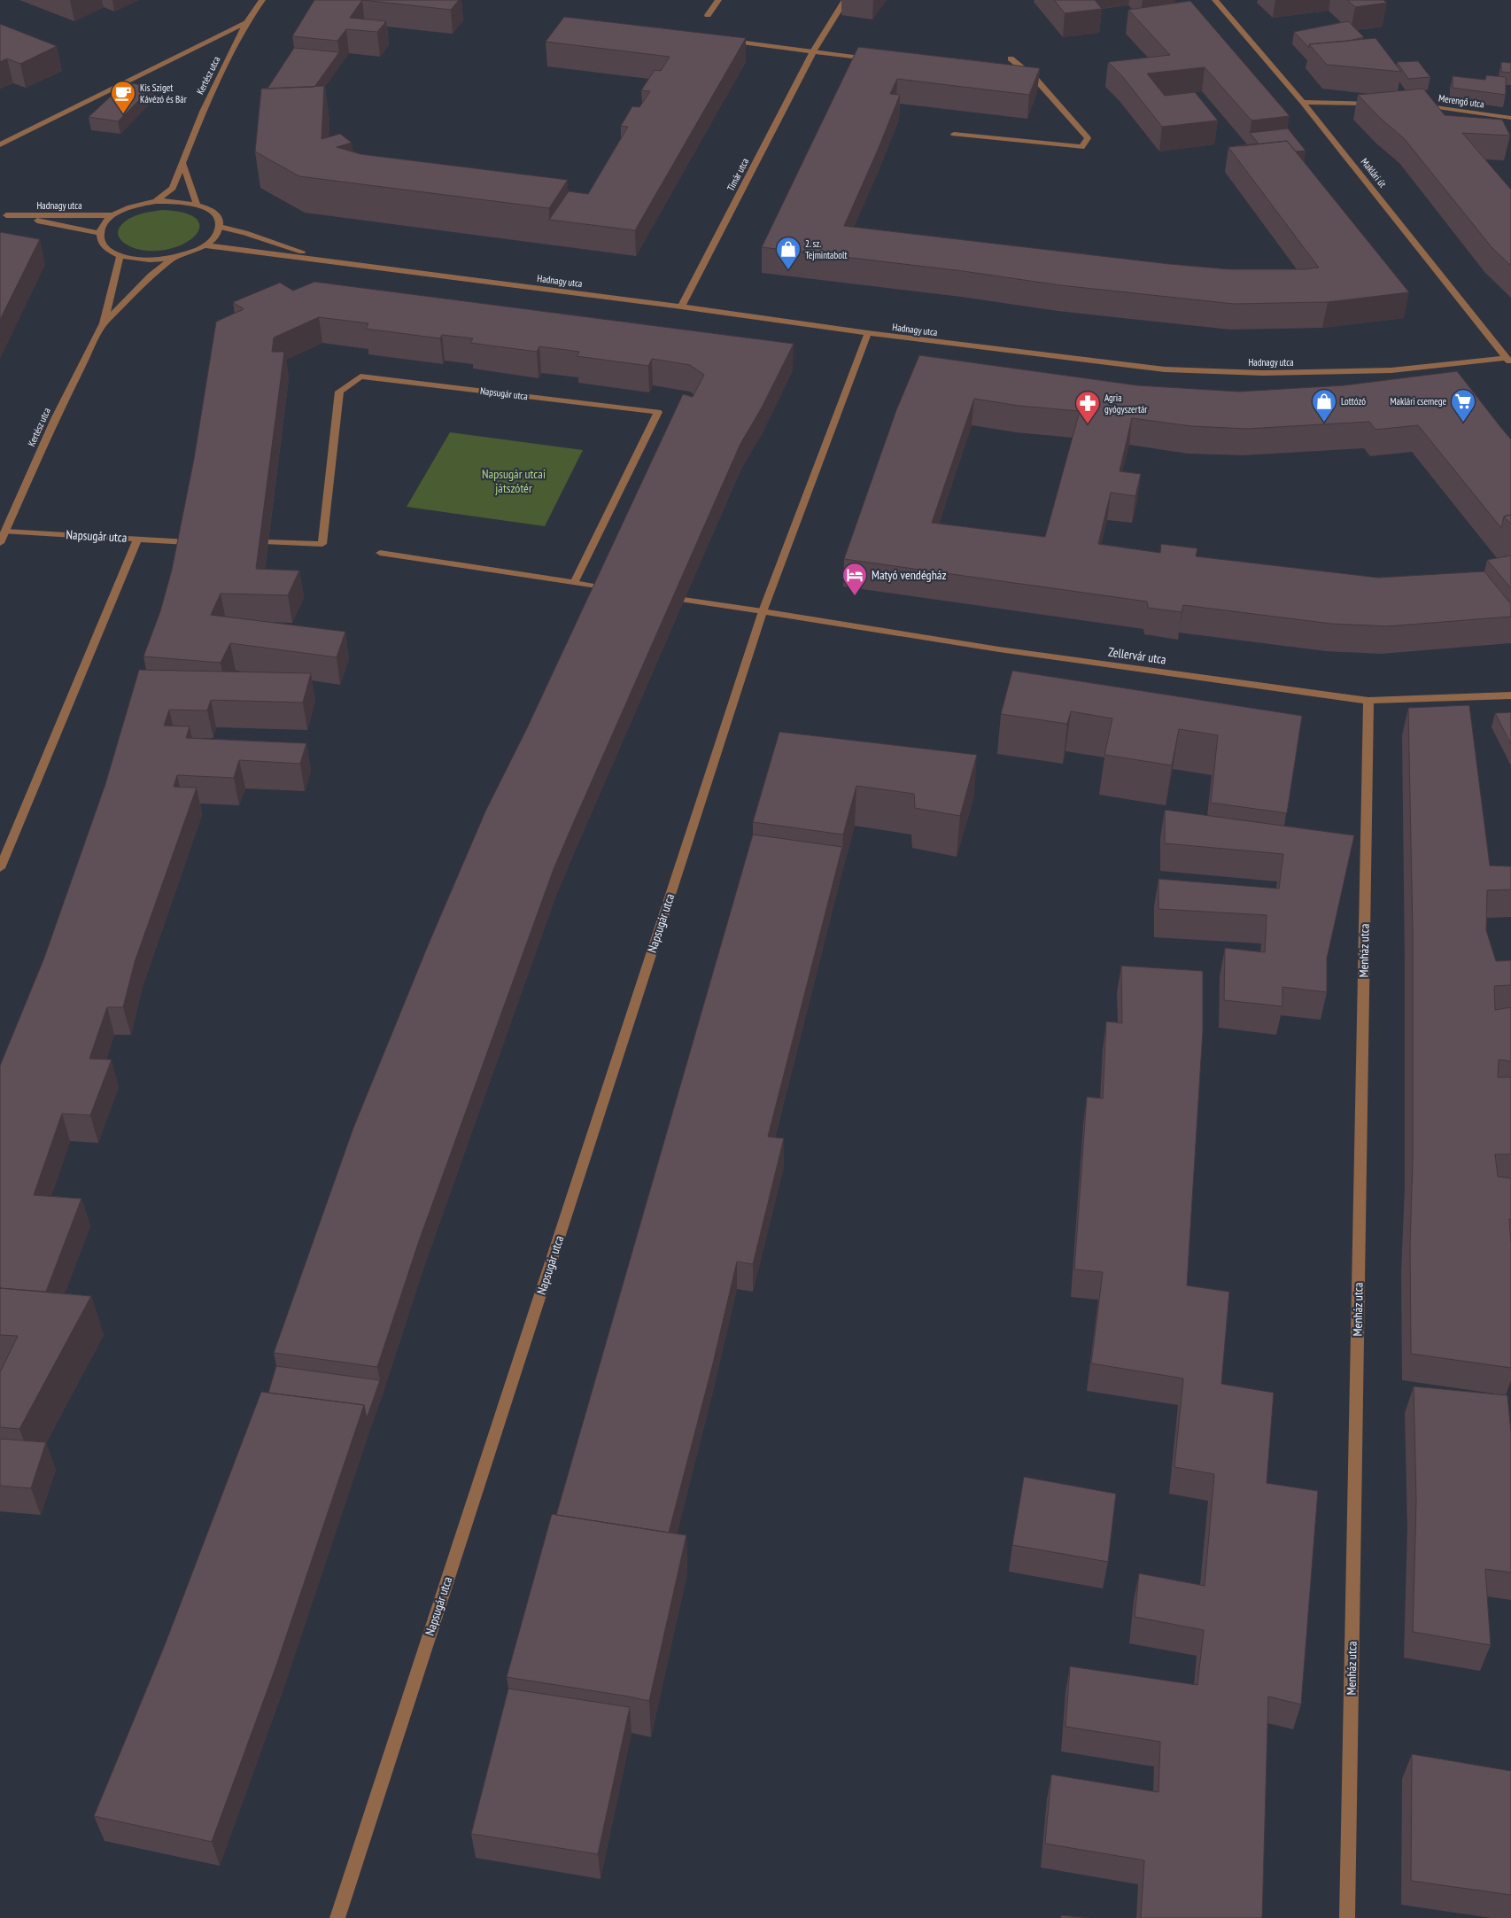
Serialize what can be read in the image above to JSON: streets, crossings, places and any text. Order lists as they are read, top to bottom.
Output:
{
  "streets": {
    "street": [
      "Kertész utca",
      "Merengő utca",
      "Maklári út",
      "Tímár utca",
      "Hadnagy utca",
      "Napsugár utca",
      "Zellervár utca",
      "Menház utca"
    ]
  },
  "crossings": [
    ["Kertész utca", "Napsugár utca"],
    ["Maklári út", "Hadnagy utca"],
    ["Tímár utca", "Hadnagy utca"],
    ["Hadnagy utca", "Napsugár utca"],
    ["Napsugár utca", "Zellervár utca"],
    ["Zellervár utca", "Menház utca"]
  ],
  "parks": ["Napsugár utcai játszótér"],
  "places": {
    "cafe": ["Kis Sziget Kávézó és Bár"],
    "shop": ["2. sz. Tejmintabolt", "Lottózó"],
    "supermarket": ["Maklári csemege"],
    "pharmacy": ["Agria gyógyszertár"],
    "hotel": ["Matyó vendégház"]
  }
}
